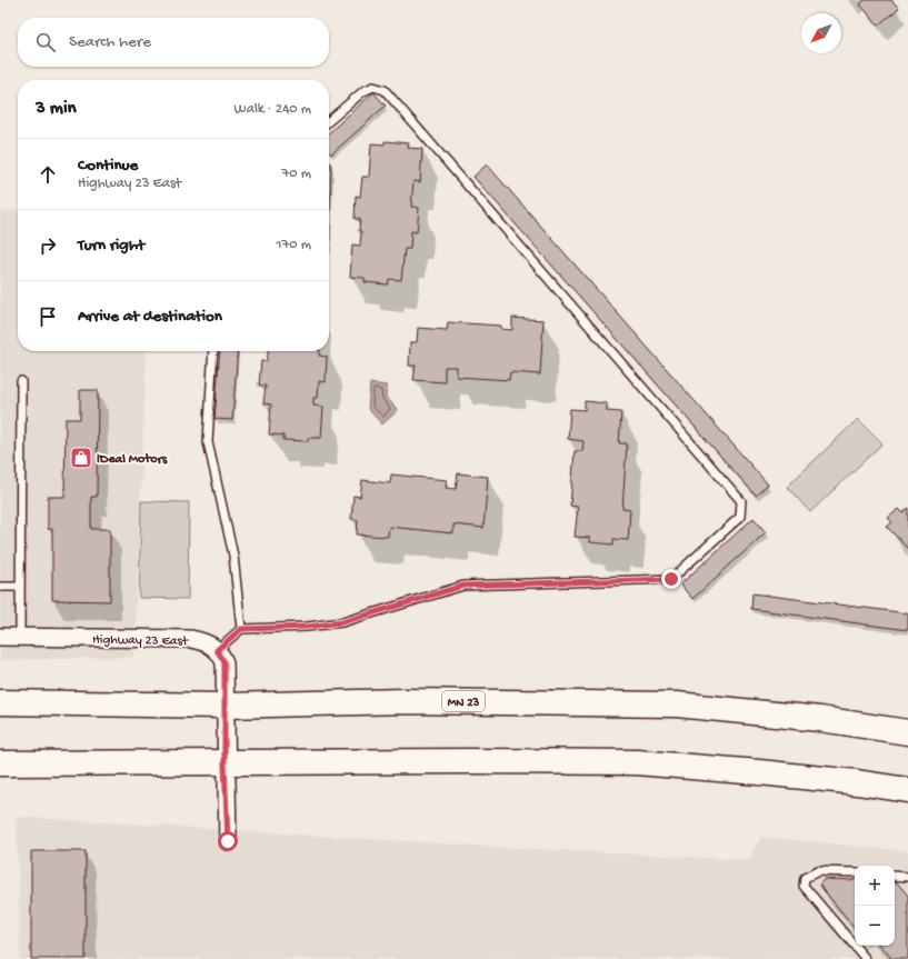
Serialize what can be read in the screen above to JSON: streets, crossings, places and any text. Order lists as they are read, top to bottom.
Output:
{
  "streets": {
    "highway": ["MN 23"],
    "street": ["Highway 23 East"]
  },
  "places": {
    "shop": ["iDeal Motors"]
  },
  "north": "bottom left",
  "page": {
    "search": "Search here",
    "heading": ["3 min", "Walk · 240 m"],
    "list": [
      ["Continue", "Highway 23 East", "70 m"],
      ["Turn right", "170 m"],
      "Arrive at destination"
    ],
    "map_buttons": ["+", "−"]
  }
}
